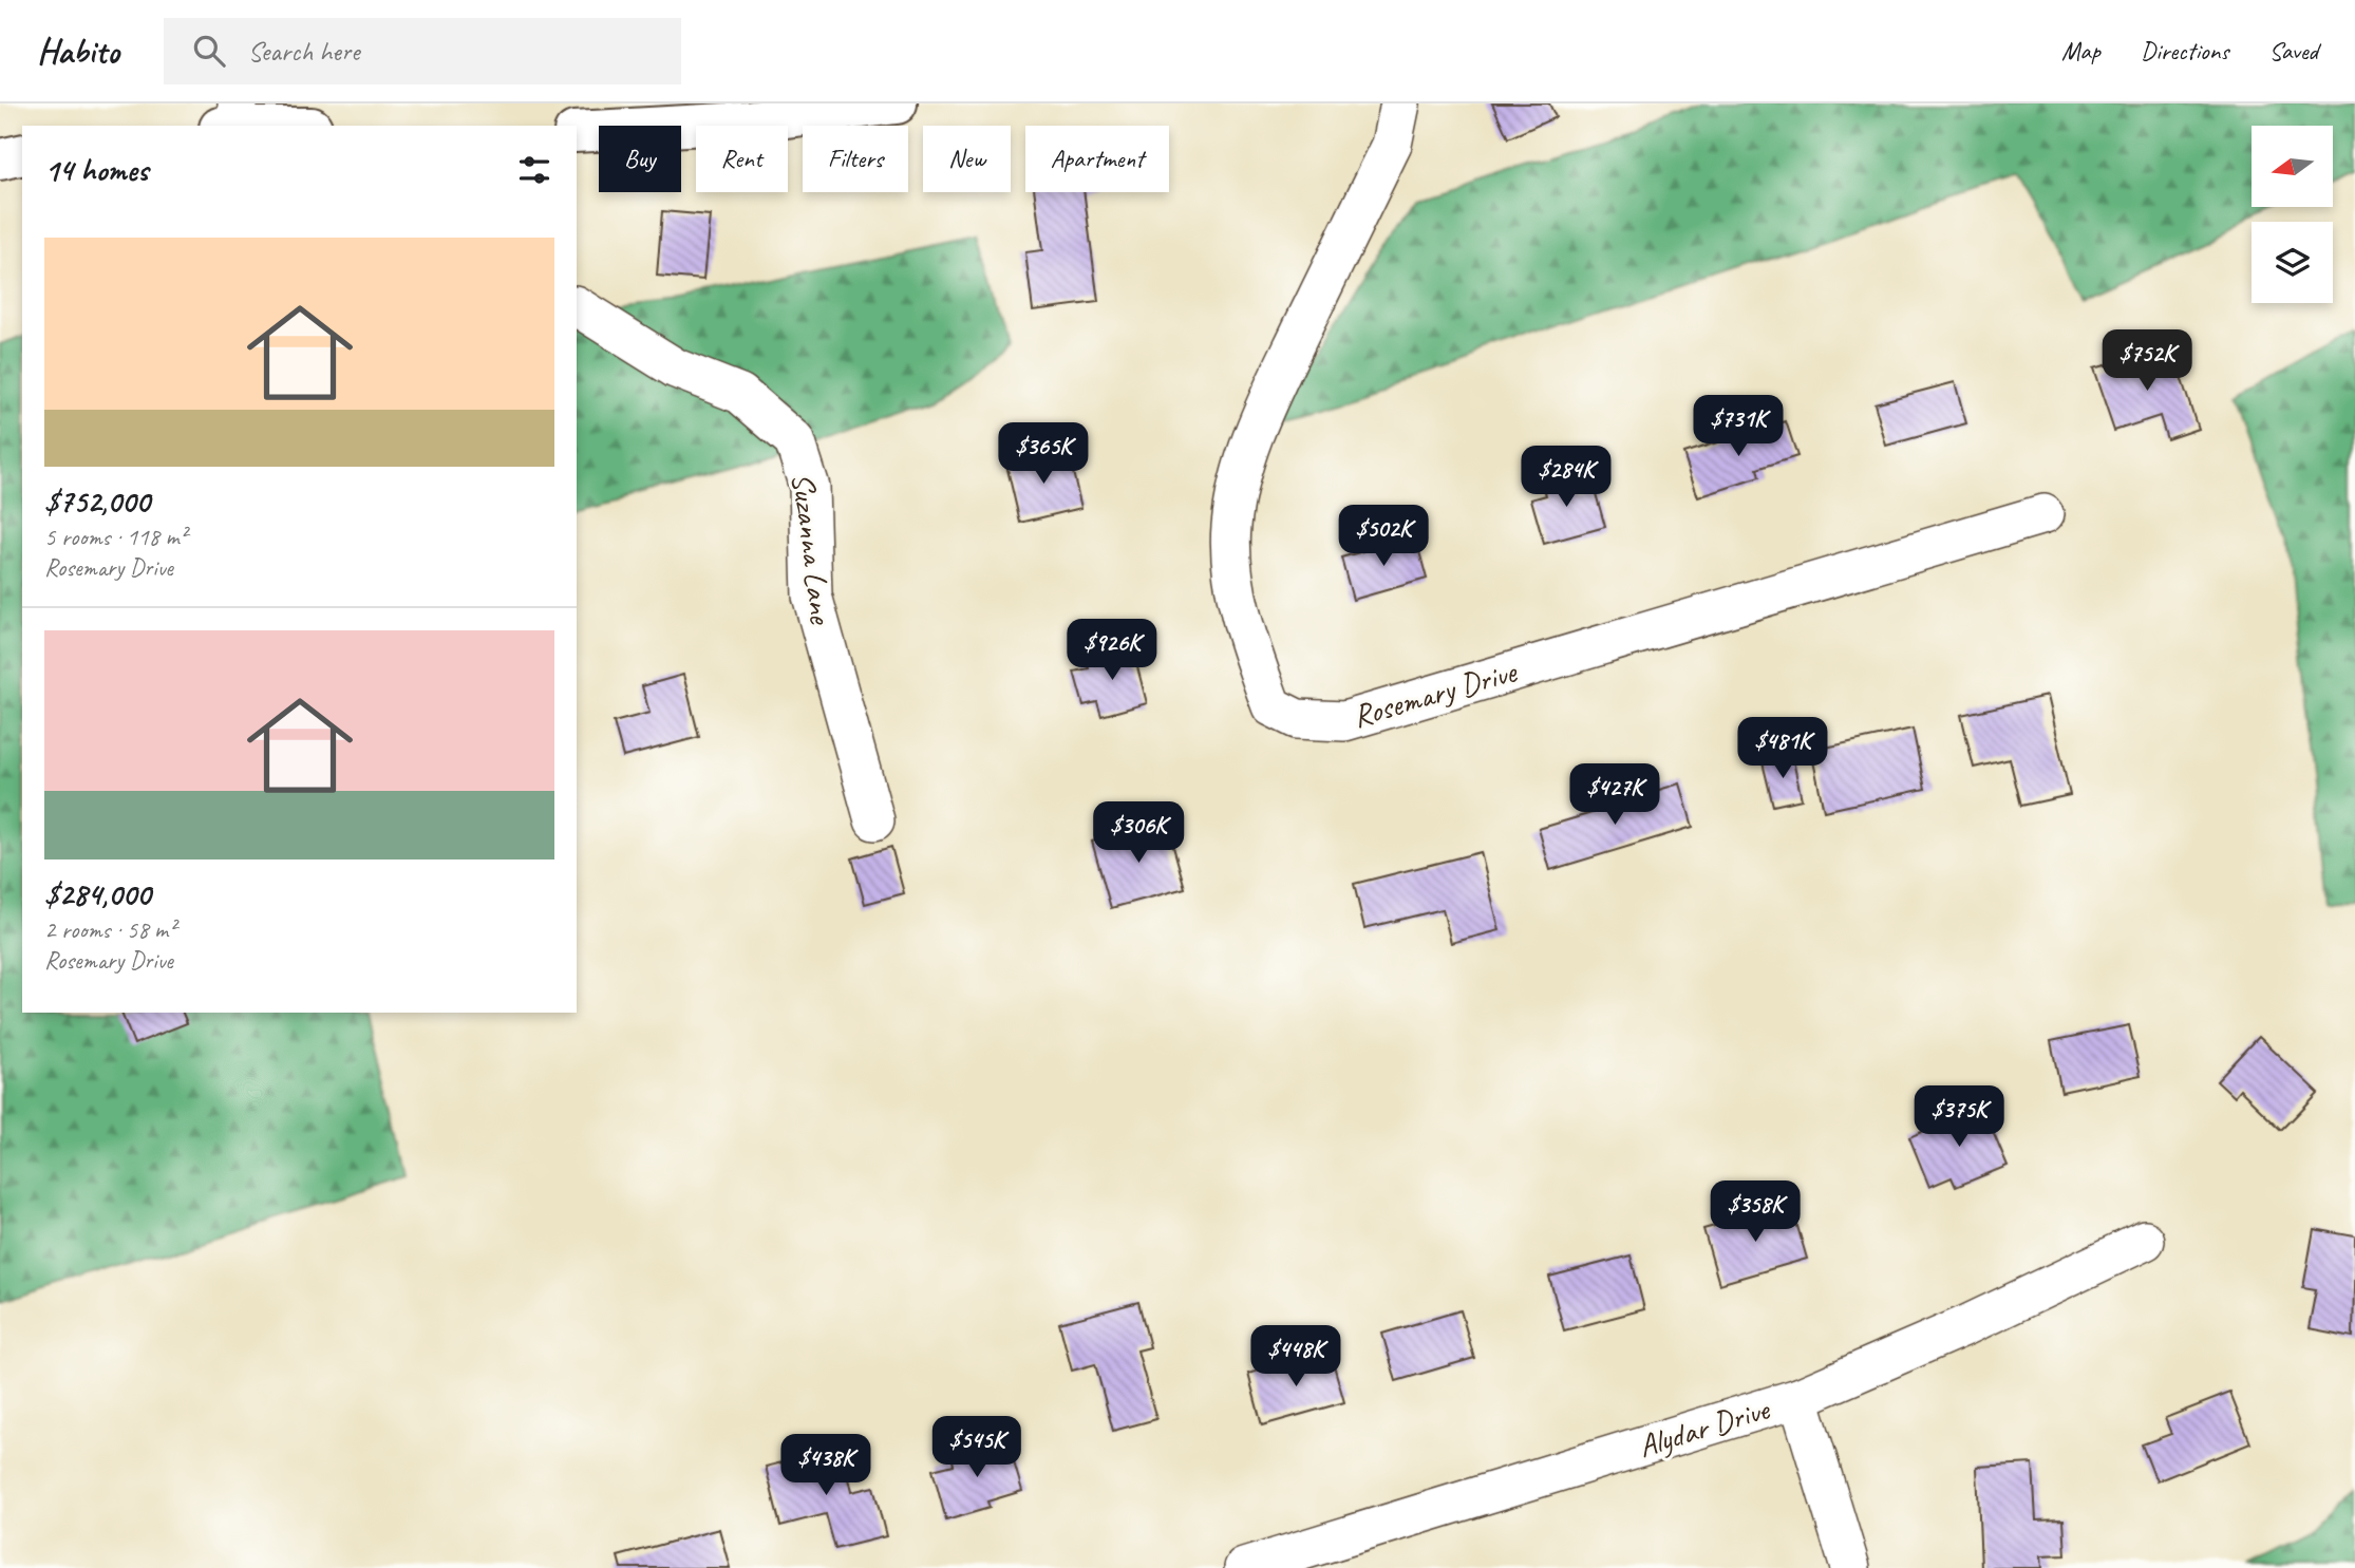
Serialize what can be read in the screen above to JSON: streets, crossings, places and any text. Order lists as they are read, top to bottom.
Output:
{
  "streets": {
    "street": ["Suzanna Lane", "Rosemary Drive", "Alydar Drive"]
  },
  "north": "left",
  "page": {
    "header": "Habito",
    "search": "Search here",
    "nav": ["Map", "Directions", "Saved"],
    "chip": [
      "Buy",
      "Rent",
      "Filters",
      "New",
      "Apartment"
    ],
    "heading": "14 homes",
    "list": [
      {
        "name": "$752,000",
        "note": "5 rooms · 118 m² · Rosemary Drive"
      },
      {
        "name": "$284,000",
        "note": "2 rooms · 58 m² · Rosemary Drive"
      }
    ],
    "price": [
      "$752K",
      "$731K",
      "$365K",
      "$284K",
      "$502K",
      "$926K",
      "$481K",
      "$427K",
      "$306K",
      "$375K",
      "$358K",
      "$448K",
      "$545K",
      "$438K"
    ]
  }
}
